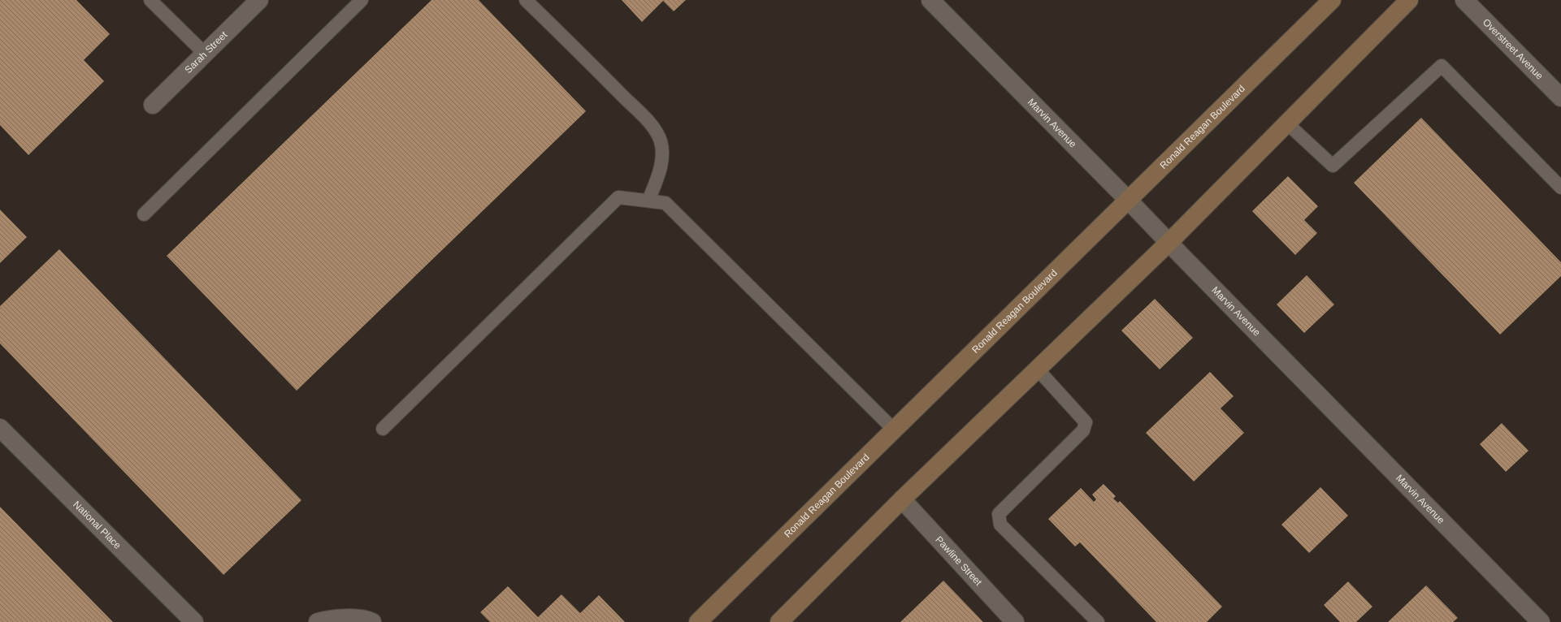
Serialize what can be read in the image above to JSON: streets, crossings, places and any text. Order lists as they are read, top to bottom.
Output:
{
  "streets": {
    "main road": ["Ronald Reagan Boulevard"],
    "street": [
      "Overstreet Avenue",
      "Sarah Street",
      "Marvin Avenue",
      "National Place",
      "Pawline Street"
    ]
  },
  "crossings": [
    ["Marvin Avenue", "Ronald Reagan Boulevard"]
  ]
}
